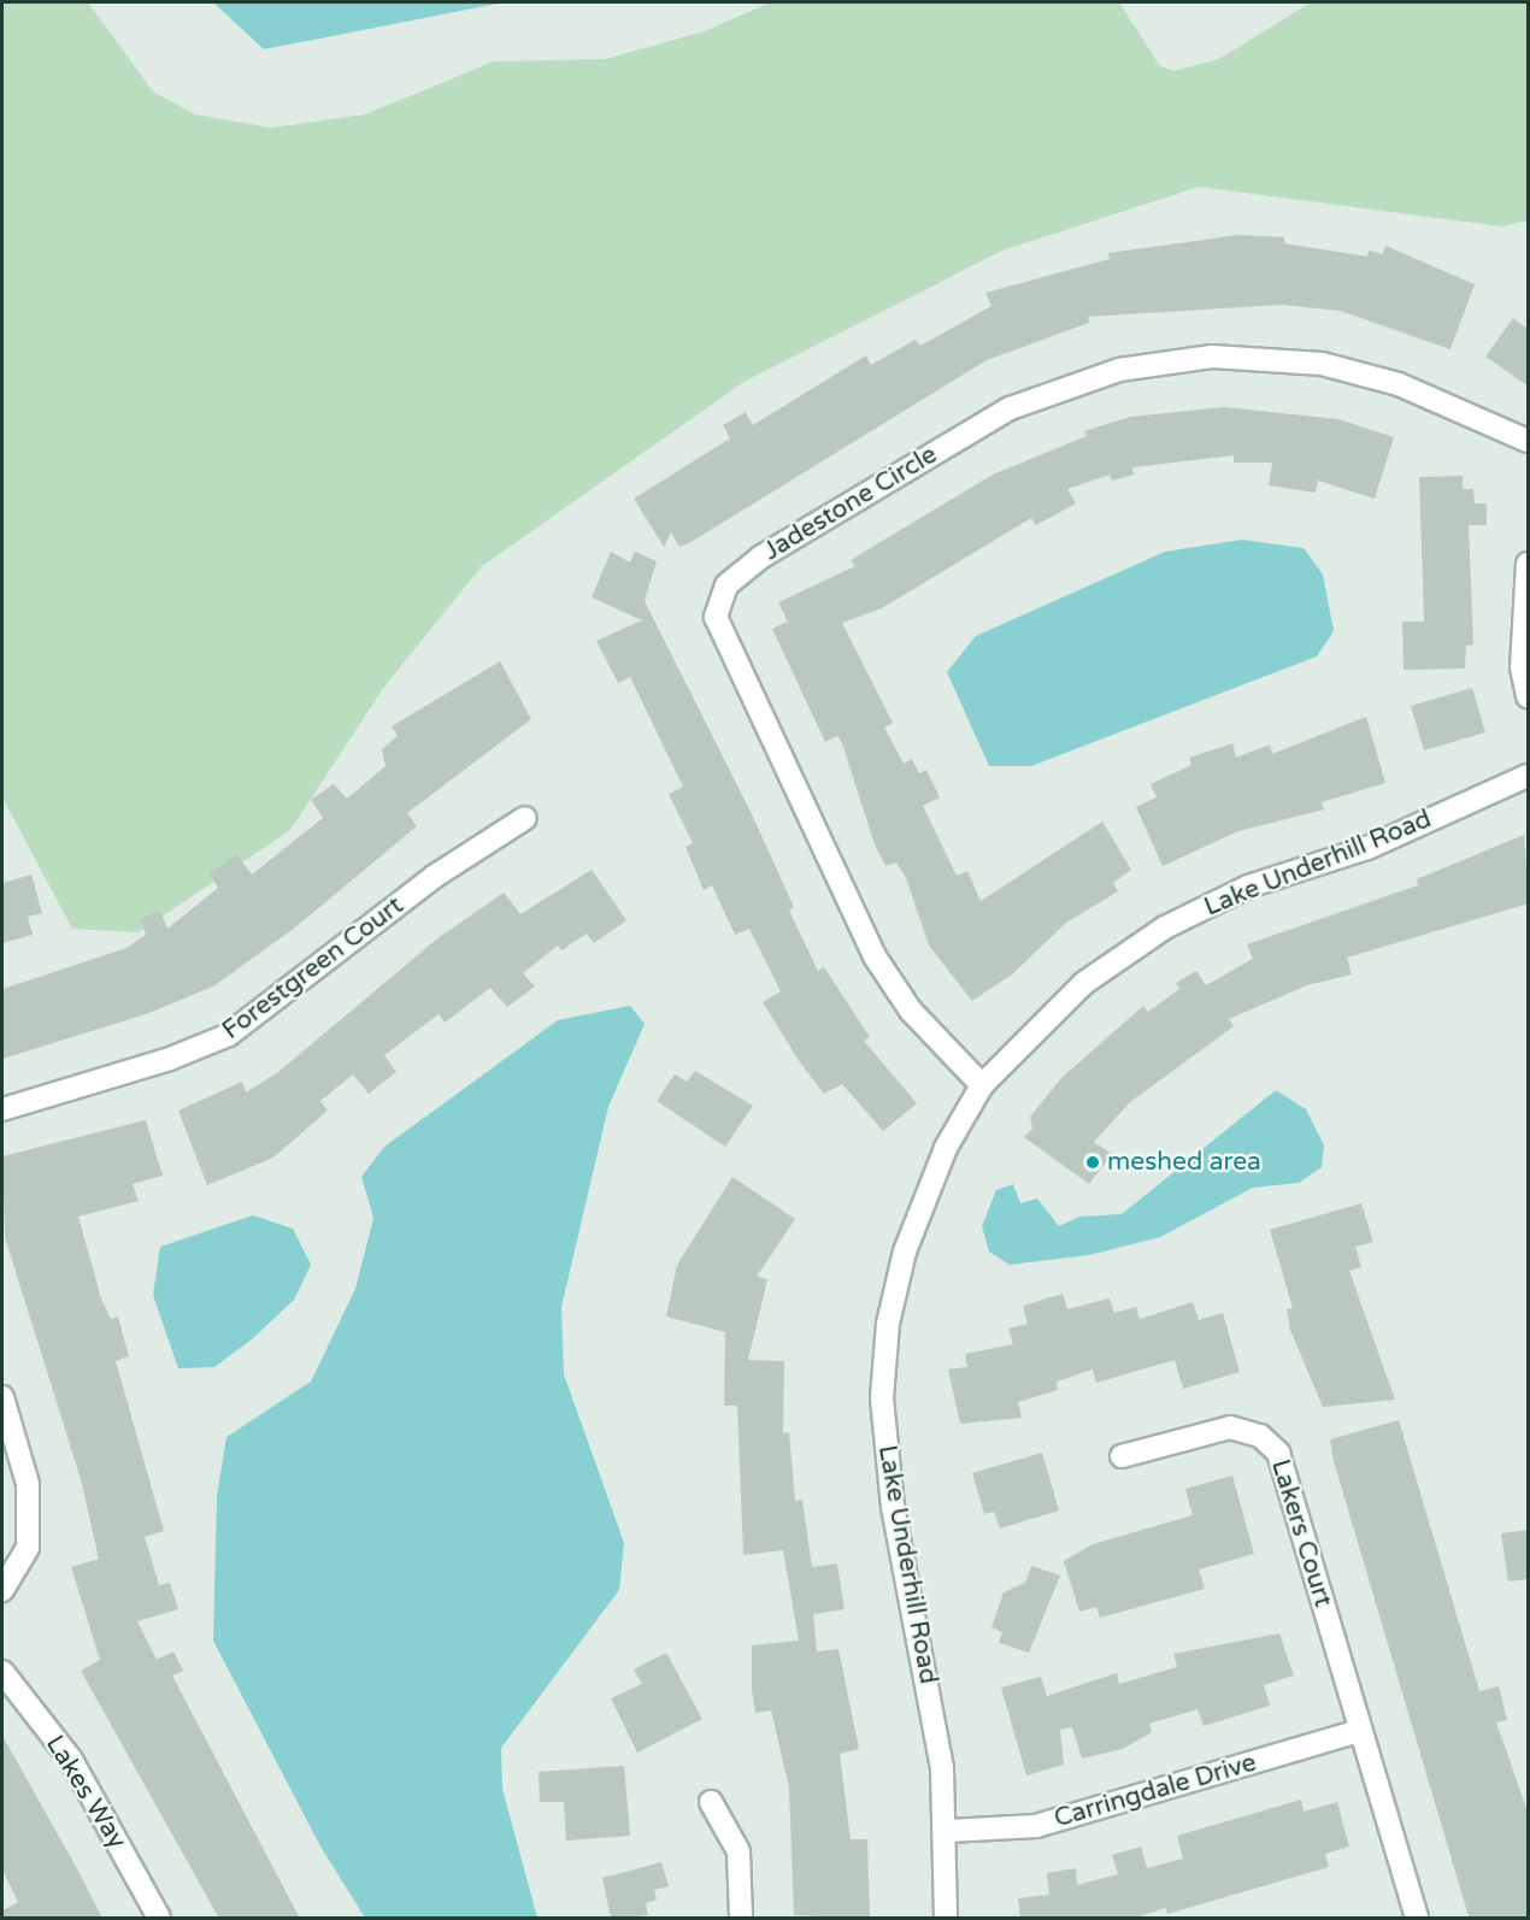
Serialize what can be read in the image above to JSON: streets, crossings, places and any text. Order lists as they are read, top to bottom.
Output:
{
  "streets": {
    "street": [
      "Jadestone Circle",
      "Lake Underhill Road",
      "Forestgreen Court",
      "Lakers Court",
      "Carringdale Drive",
      "Lakes Way"
    ]
  },
  "crossings": [
    ["Jadestone Circle", "Lake Underhill Road"],
    ["Lake Underhill Road", "Carringdale Drive"],
    ["Lakers Court", "Carringdale Drive"]
  ],
  "places": ["meshed area"]
}
